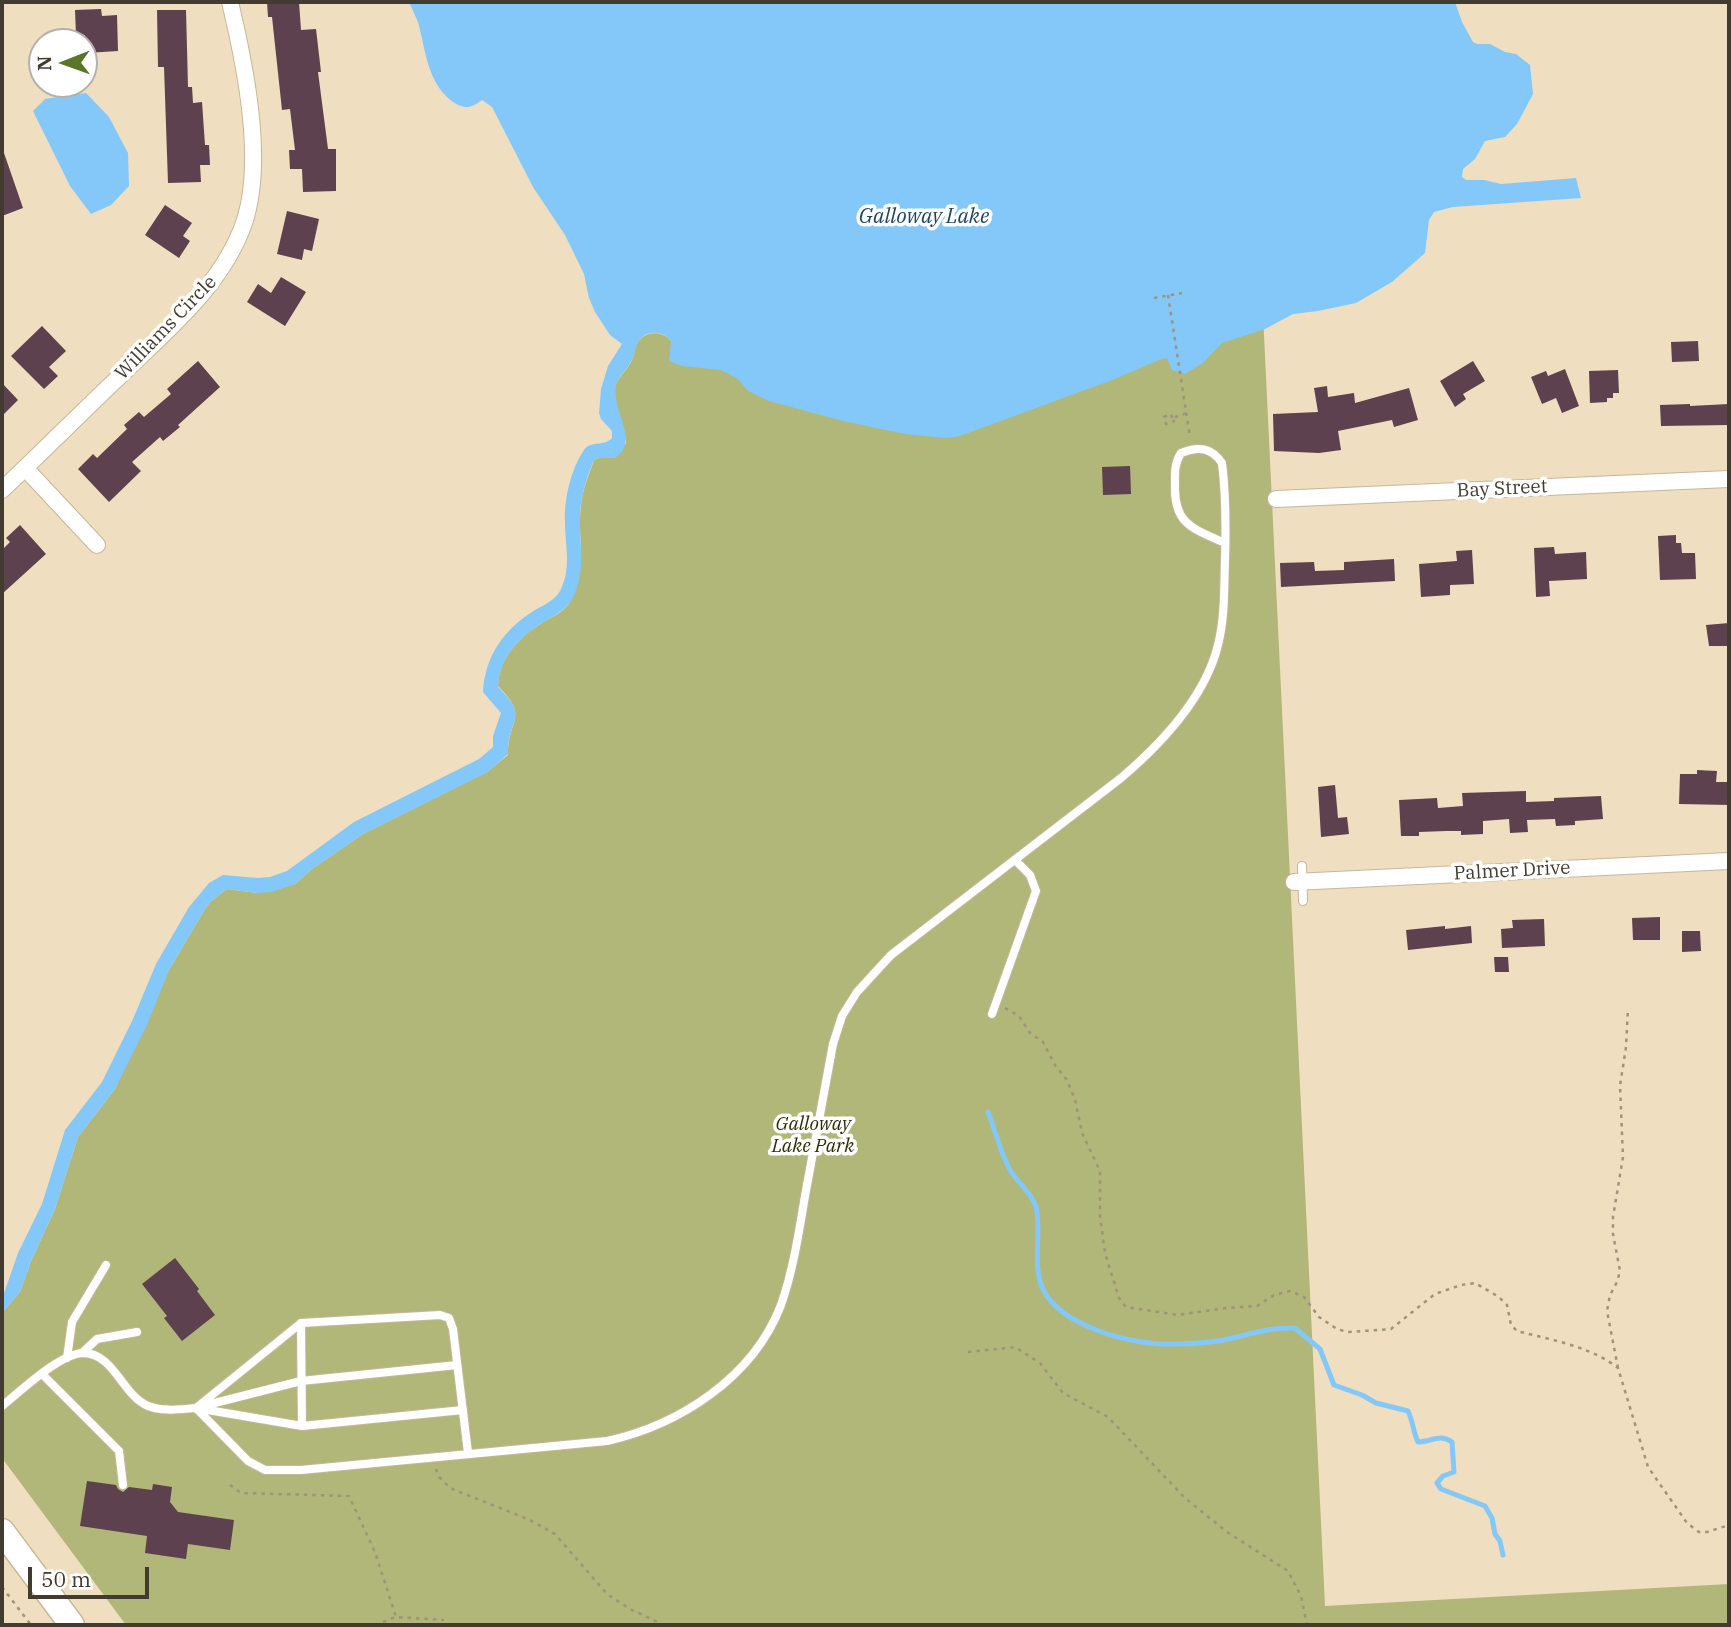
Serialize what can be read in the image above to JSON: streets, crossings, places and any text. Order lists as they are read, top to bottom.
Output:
{
  "streets": {
    "street": ["Williams Circle", "Bay Street", "Palmer Drive"]
  },
  "water": ["Galloway Lake"],
  "parks": ["Galloway Lake Park"],
  "scale_bar": "50 m",
  "north": "left"
}
